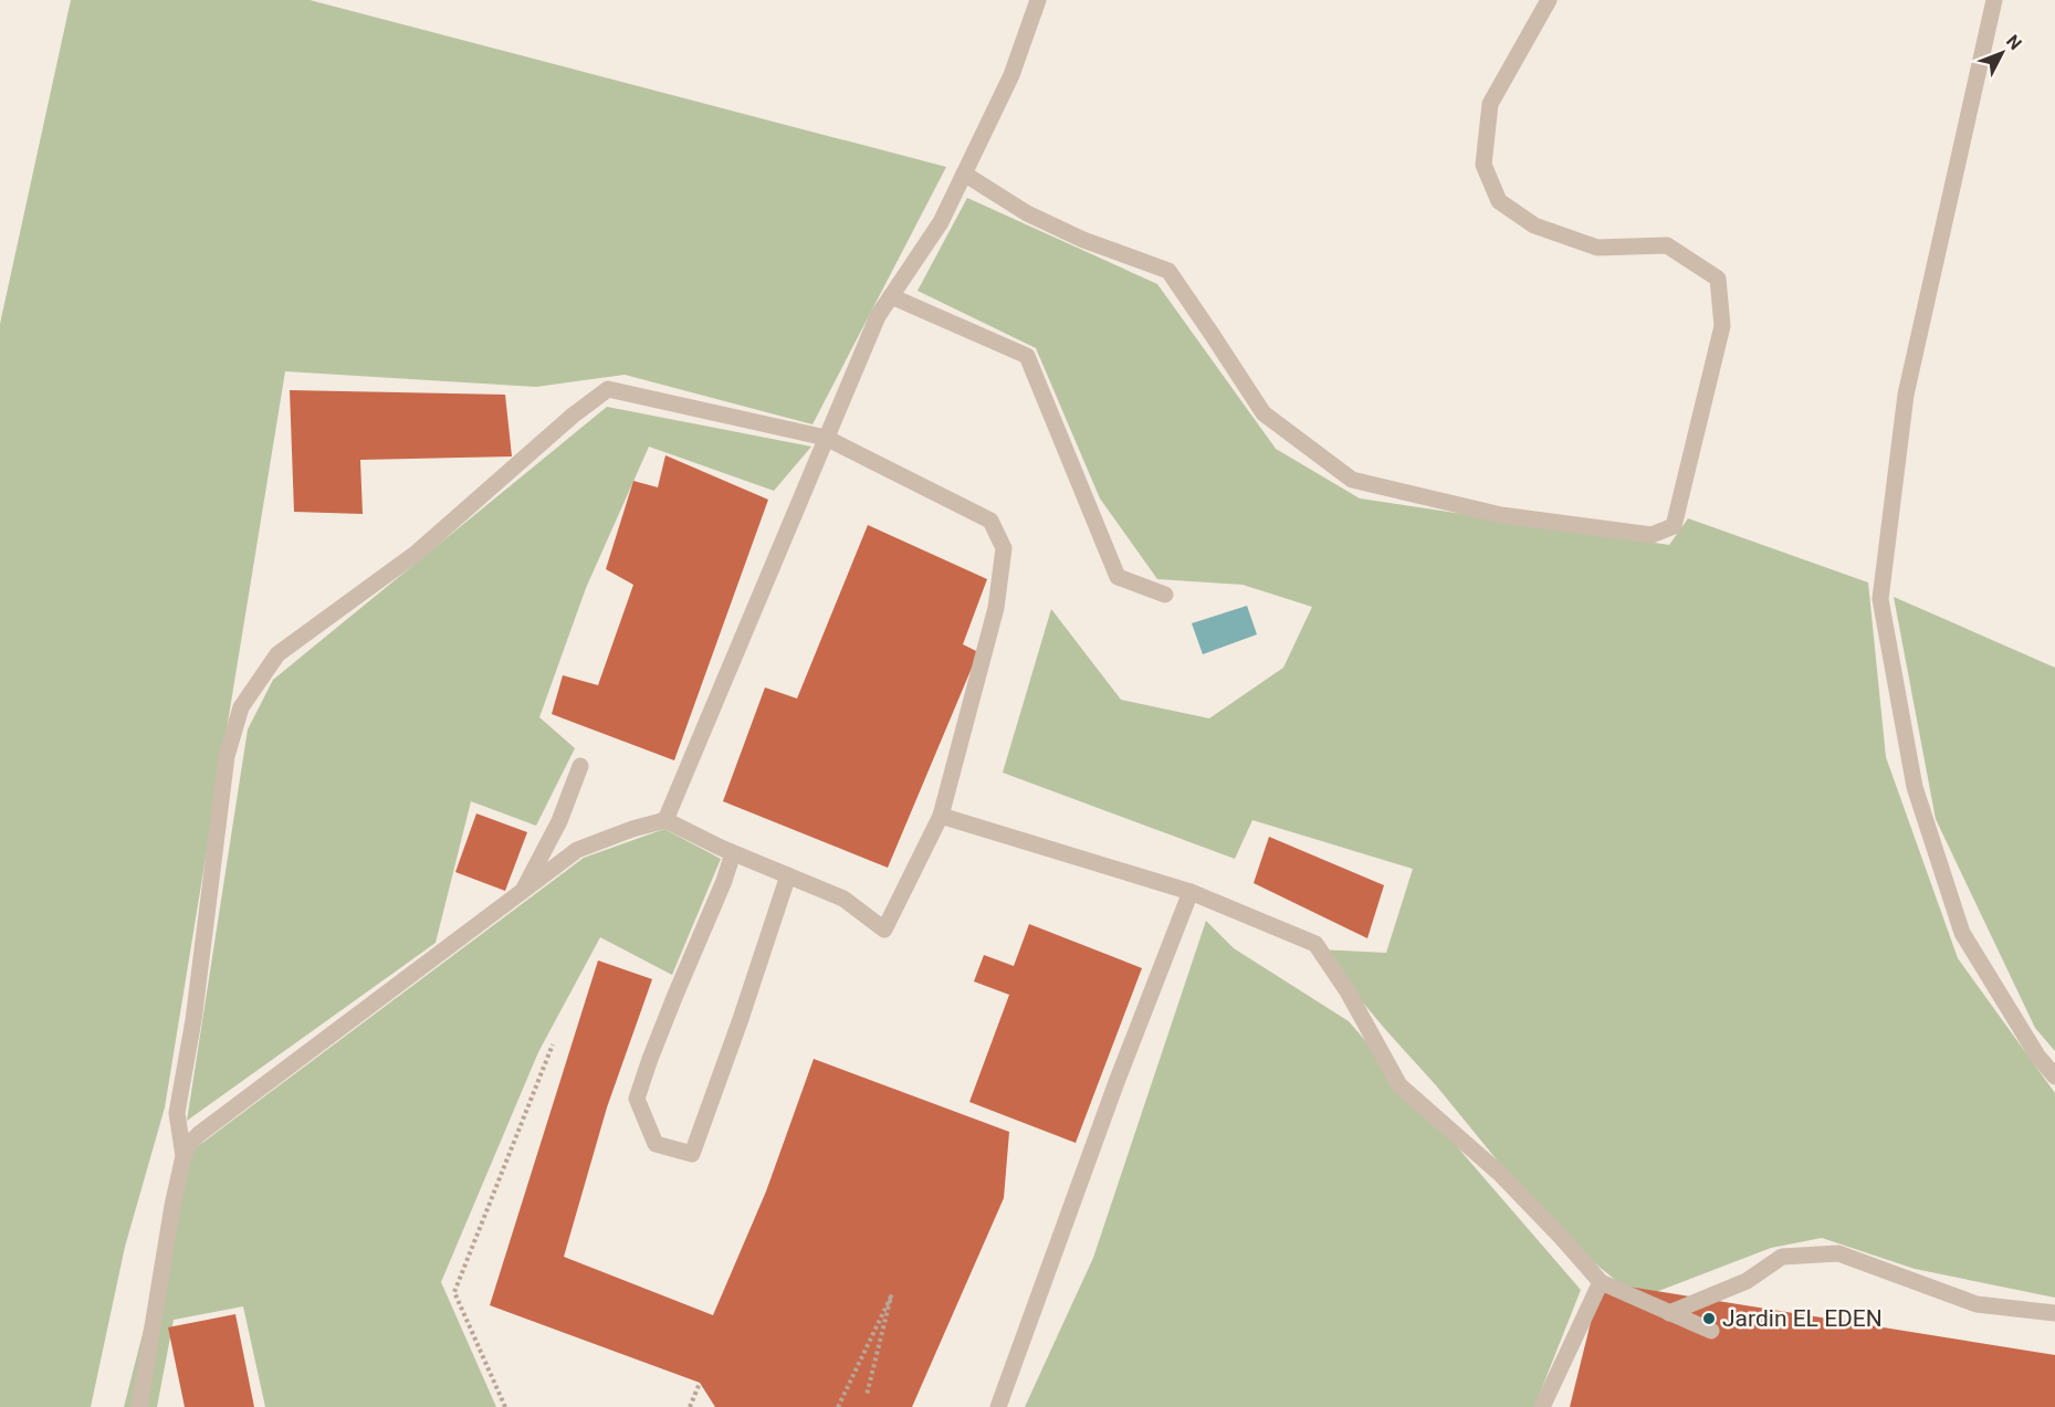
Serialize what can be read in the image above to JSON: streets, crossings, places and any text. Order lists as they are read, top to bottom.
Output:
{
  "places": ["Jardin EL EDEN"],
  "north": "top right"
}
